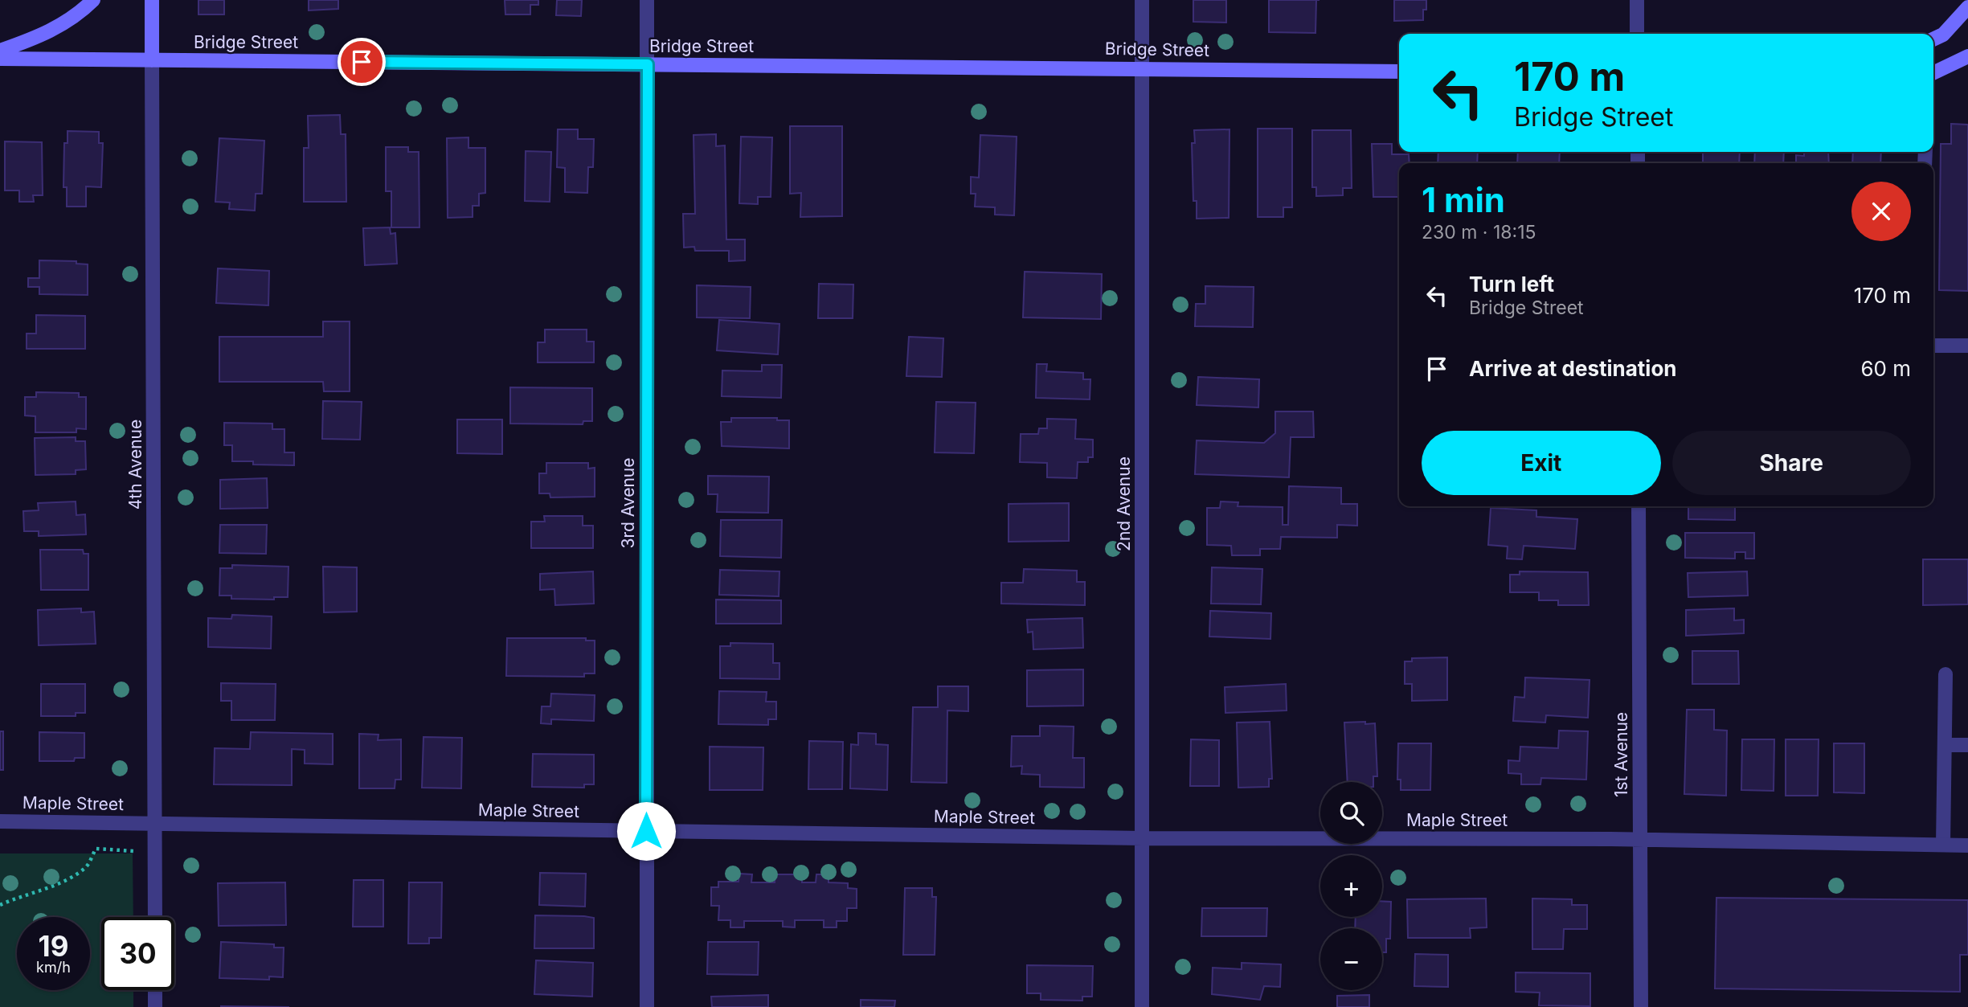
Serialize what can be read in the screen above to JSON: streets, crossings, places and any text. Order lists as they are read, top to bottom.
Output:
{
  "streets": {
    "main road": ["Bridge Street", "4th Avenue"],
    "street": [
      "3rd Avenue",
      "2nd Avenue",
      "1st Avenue",
      "Maple Street"
    ]
  },
  "crossings": [
    ["Bridge Street", "4th Avenue"],
    ["Bridge Street", "3rd Avenue"],
    ["Bridge Street", "2nd Avenue"],
    ["4th Avenue", "Maple Street"],
    ["3rd Avenue", "Maple Street"],
    ["2nd Avenue", "Maple Street"],
    ["1st Avenue", "Maple Street"]
  ],
  "page": {
    "turn": ["170 m", "Bridge Street"],
    "heading": ["1 min", "230 m · 18:15"],
    "list": [
      {
        "name": "Turn left",
        "note": "Bridge Street",
        "value": "170 m"
      },
      {
        "name": "Arrive at destination",
        "value": "60 m"
      }
    ],
    "buttons": ["Exit", "Share"],
    "map_buttons": ["+", "−"],
    "speed": "19 km/h",
    "limit": "30"
  }
}
